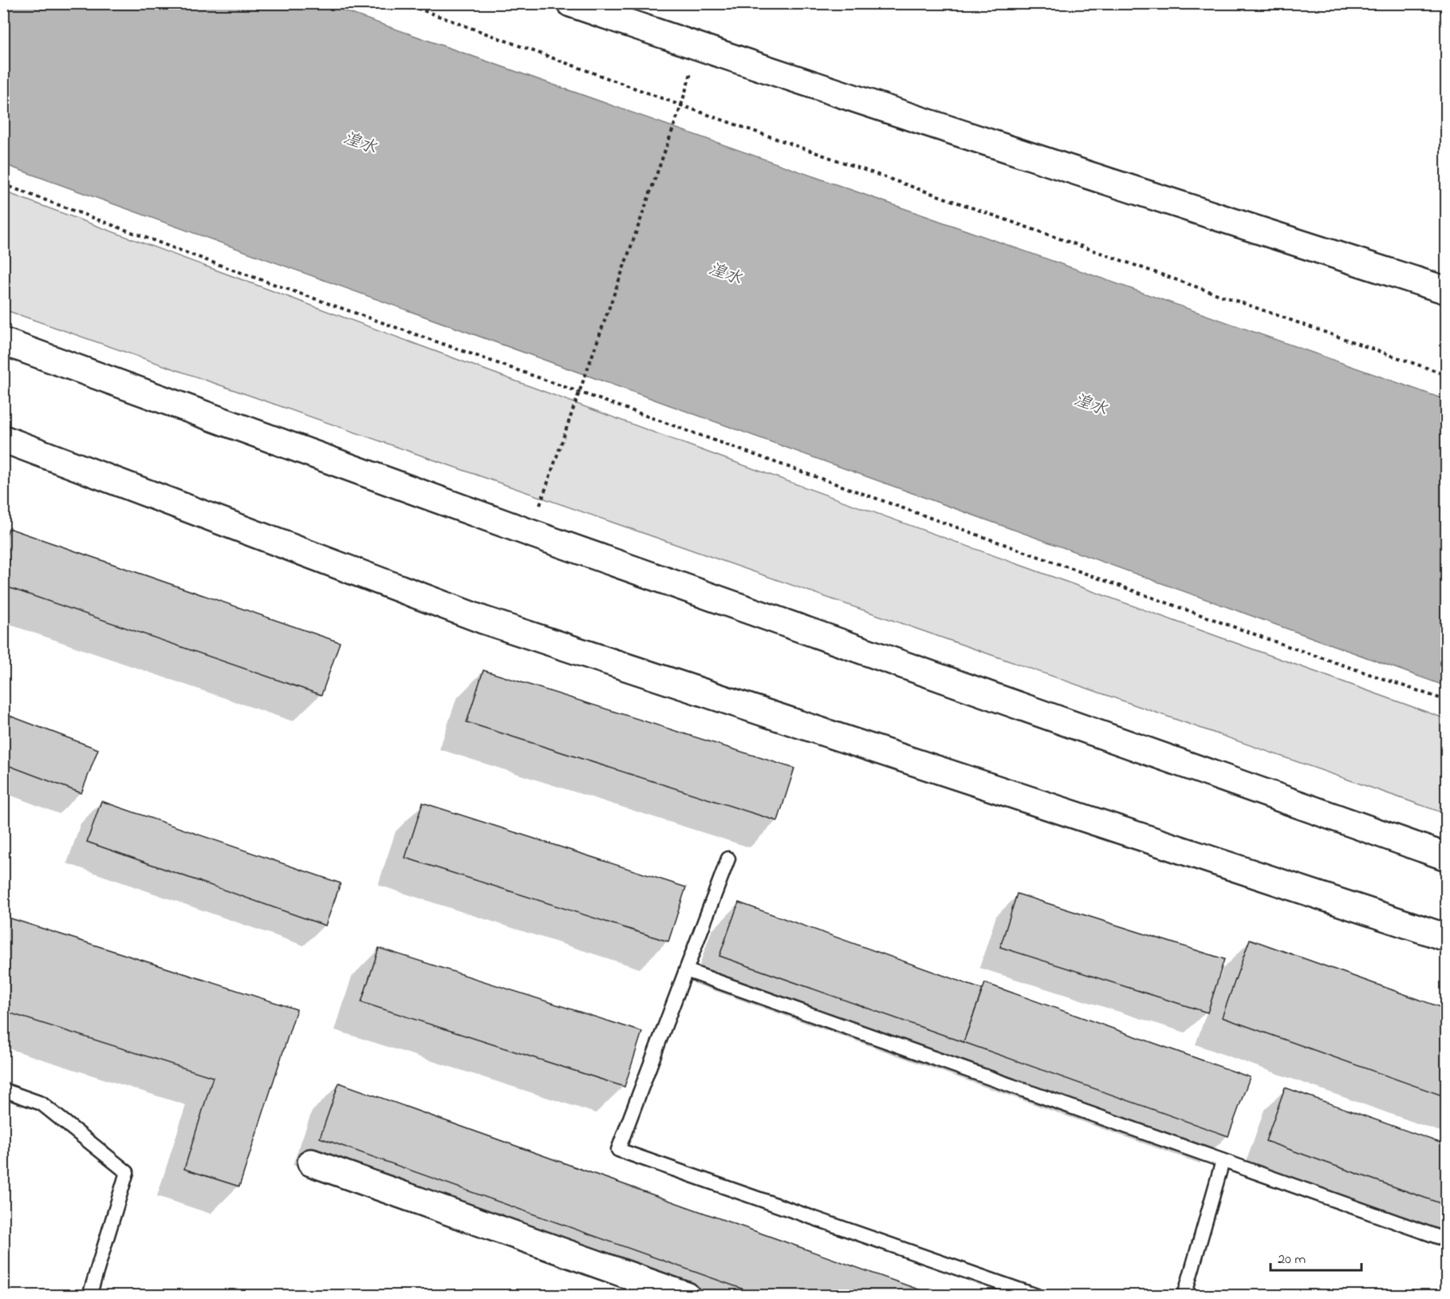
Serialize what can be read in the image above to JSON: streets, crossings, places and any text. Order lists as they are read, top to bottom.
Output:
{
  "water": ["湟水"],
  "scale_bar": "20 m"
}
